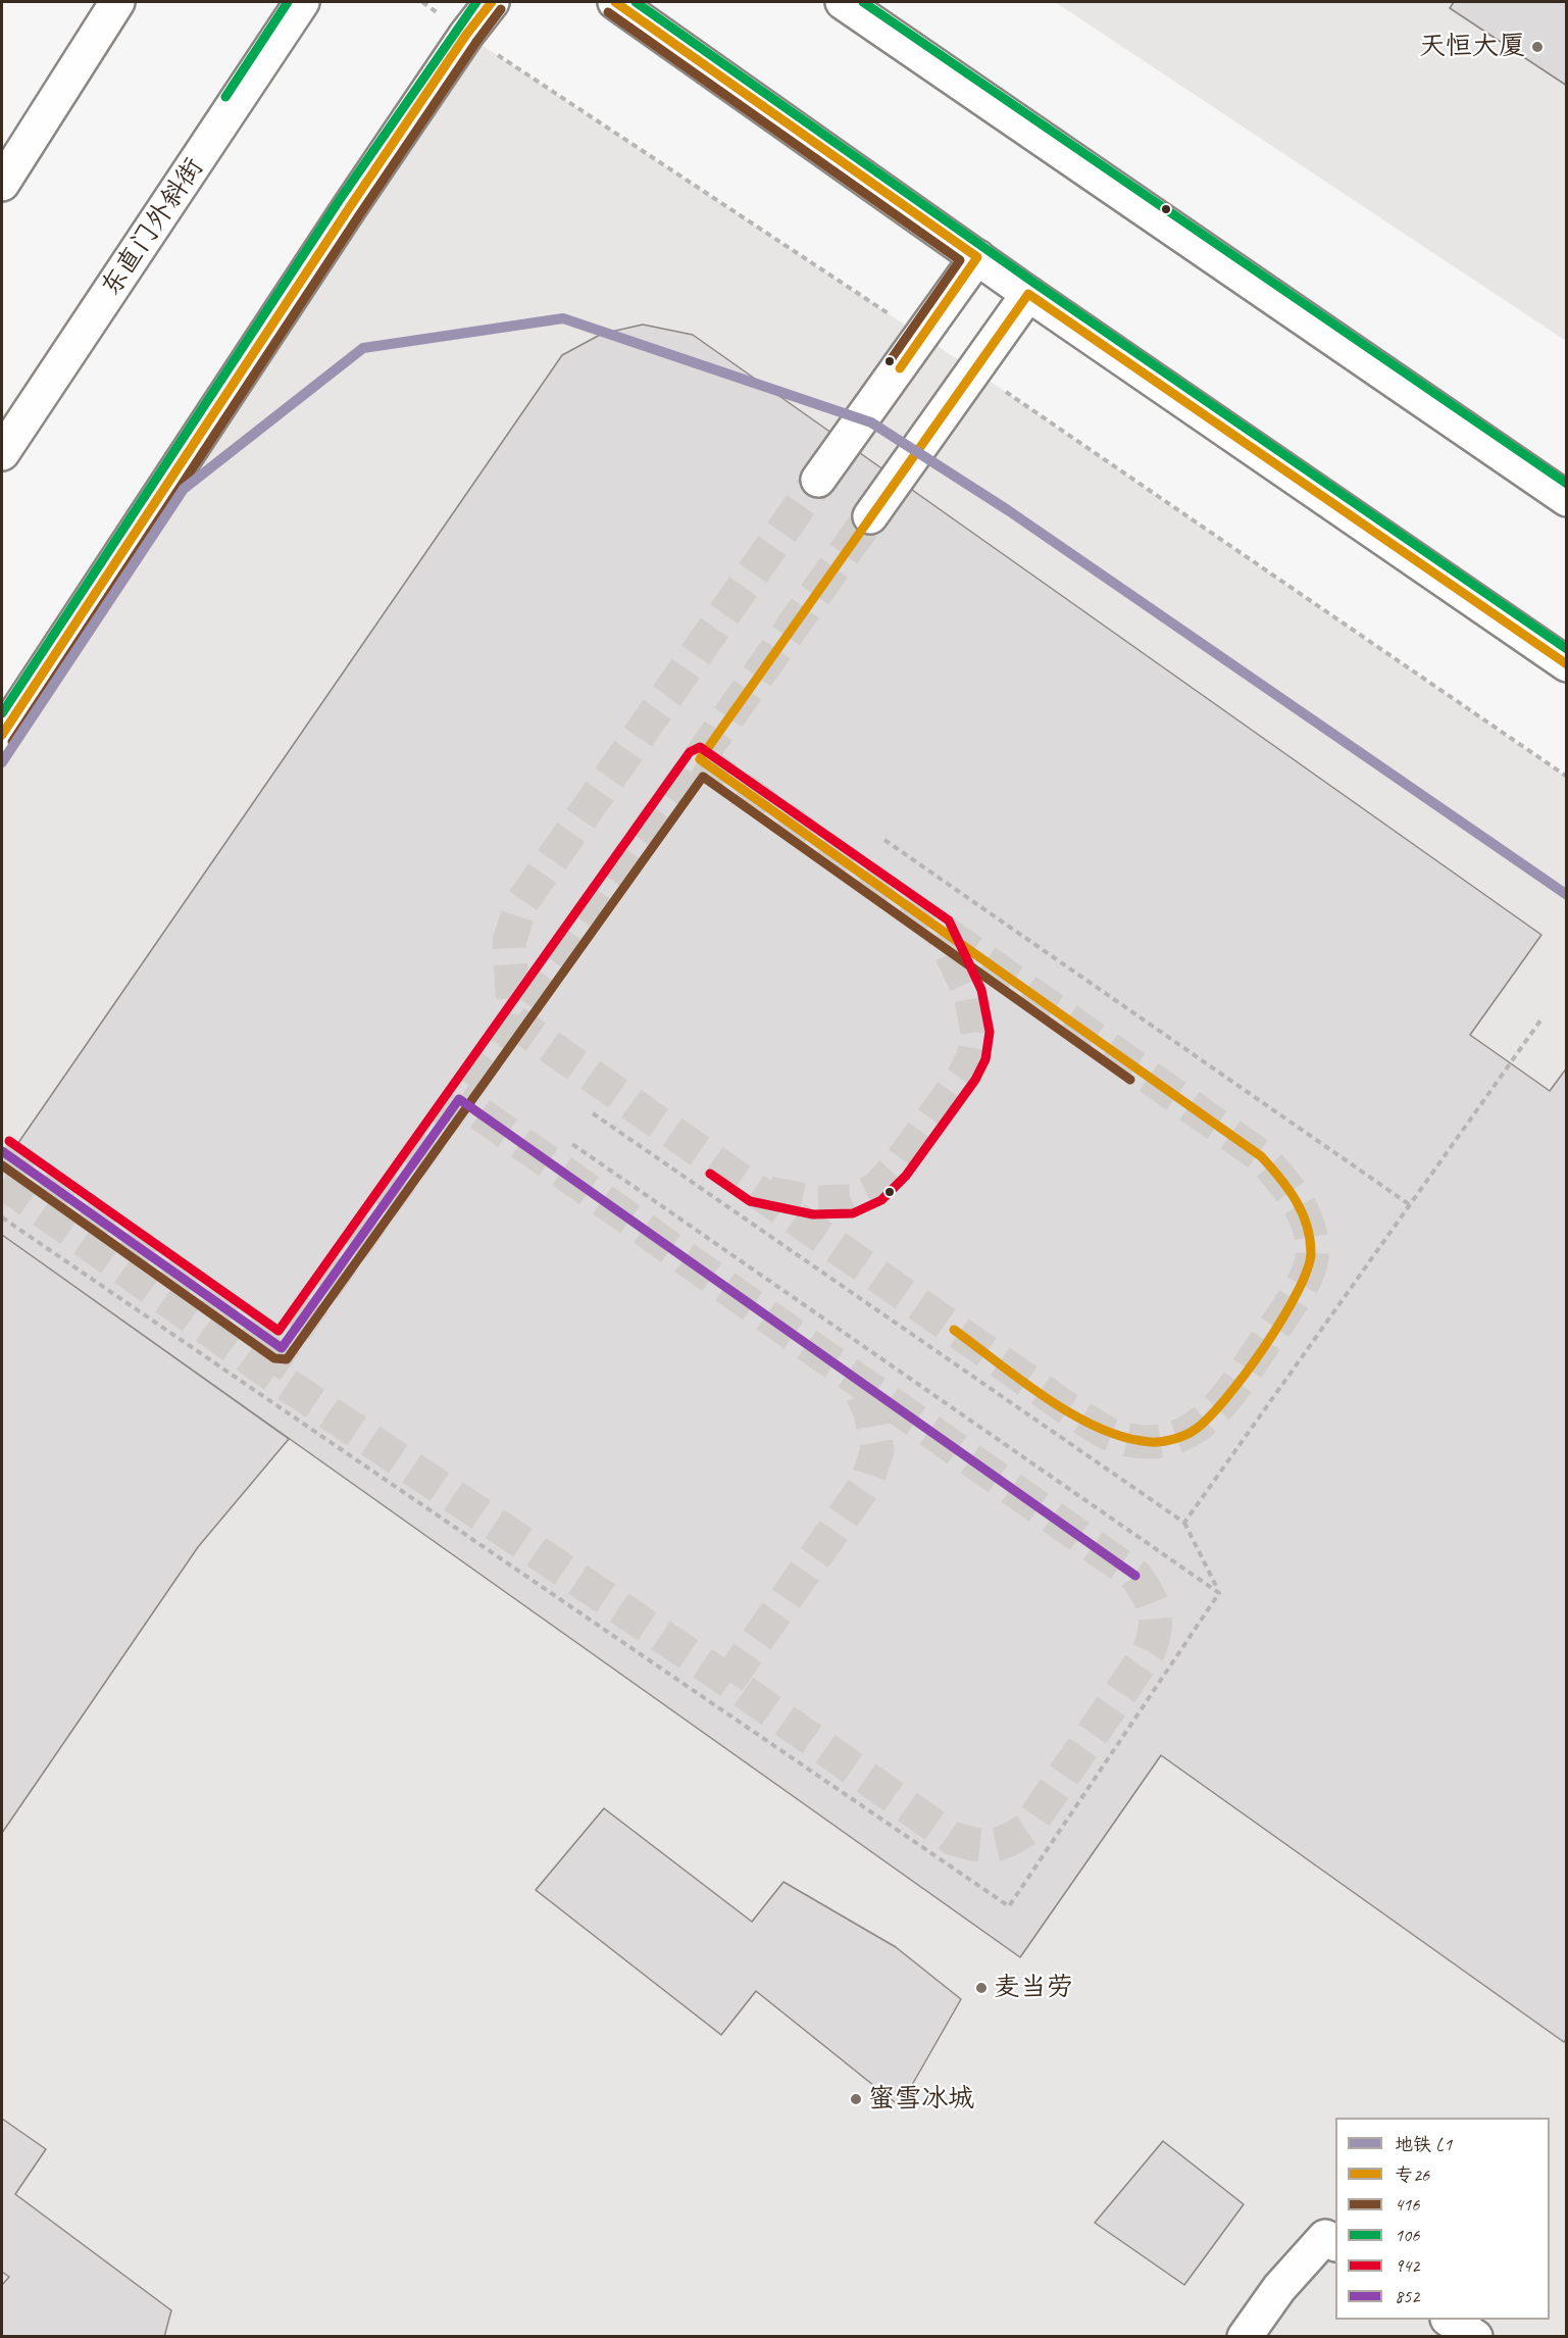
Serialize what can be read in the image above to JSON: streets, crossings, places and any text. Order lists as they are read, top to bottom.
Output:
{
  "streets": {
    "main road": ["东直门外斜街"]
  },
  "places": ["天恒大厦", "麦当劳", "蜜雪冰城"],
  "lines": [
    "transit line 专26",
    "transit line 106",
    "transit line 416",
    "metro line L1",
    "transit line 942",
    "transit line 852"
  ],
  "legend": [
    "地铁 L1",
    "专26",
    "416",
    "106",
    "942",
    "852"
  ]
}
